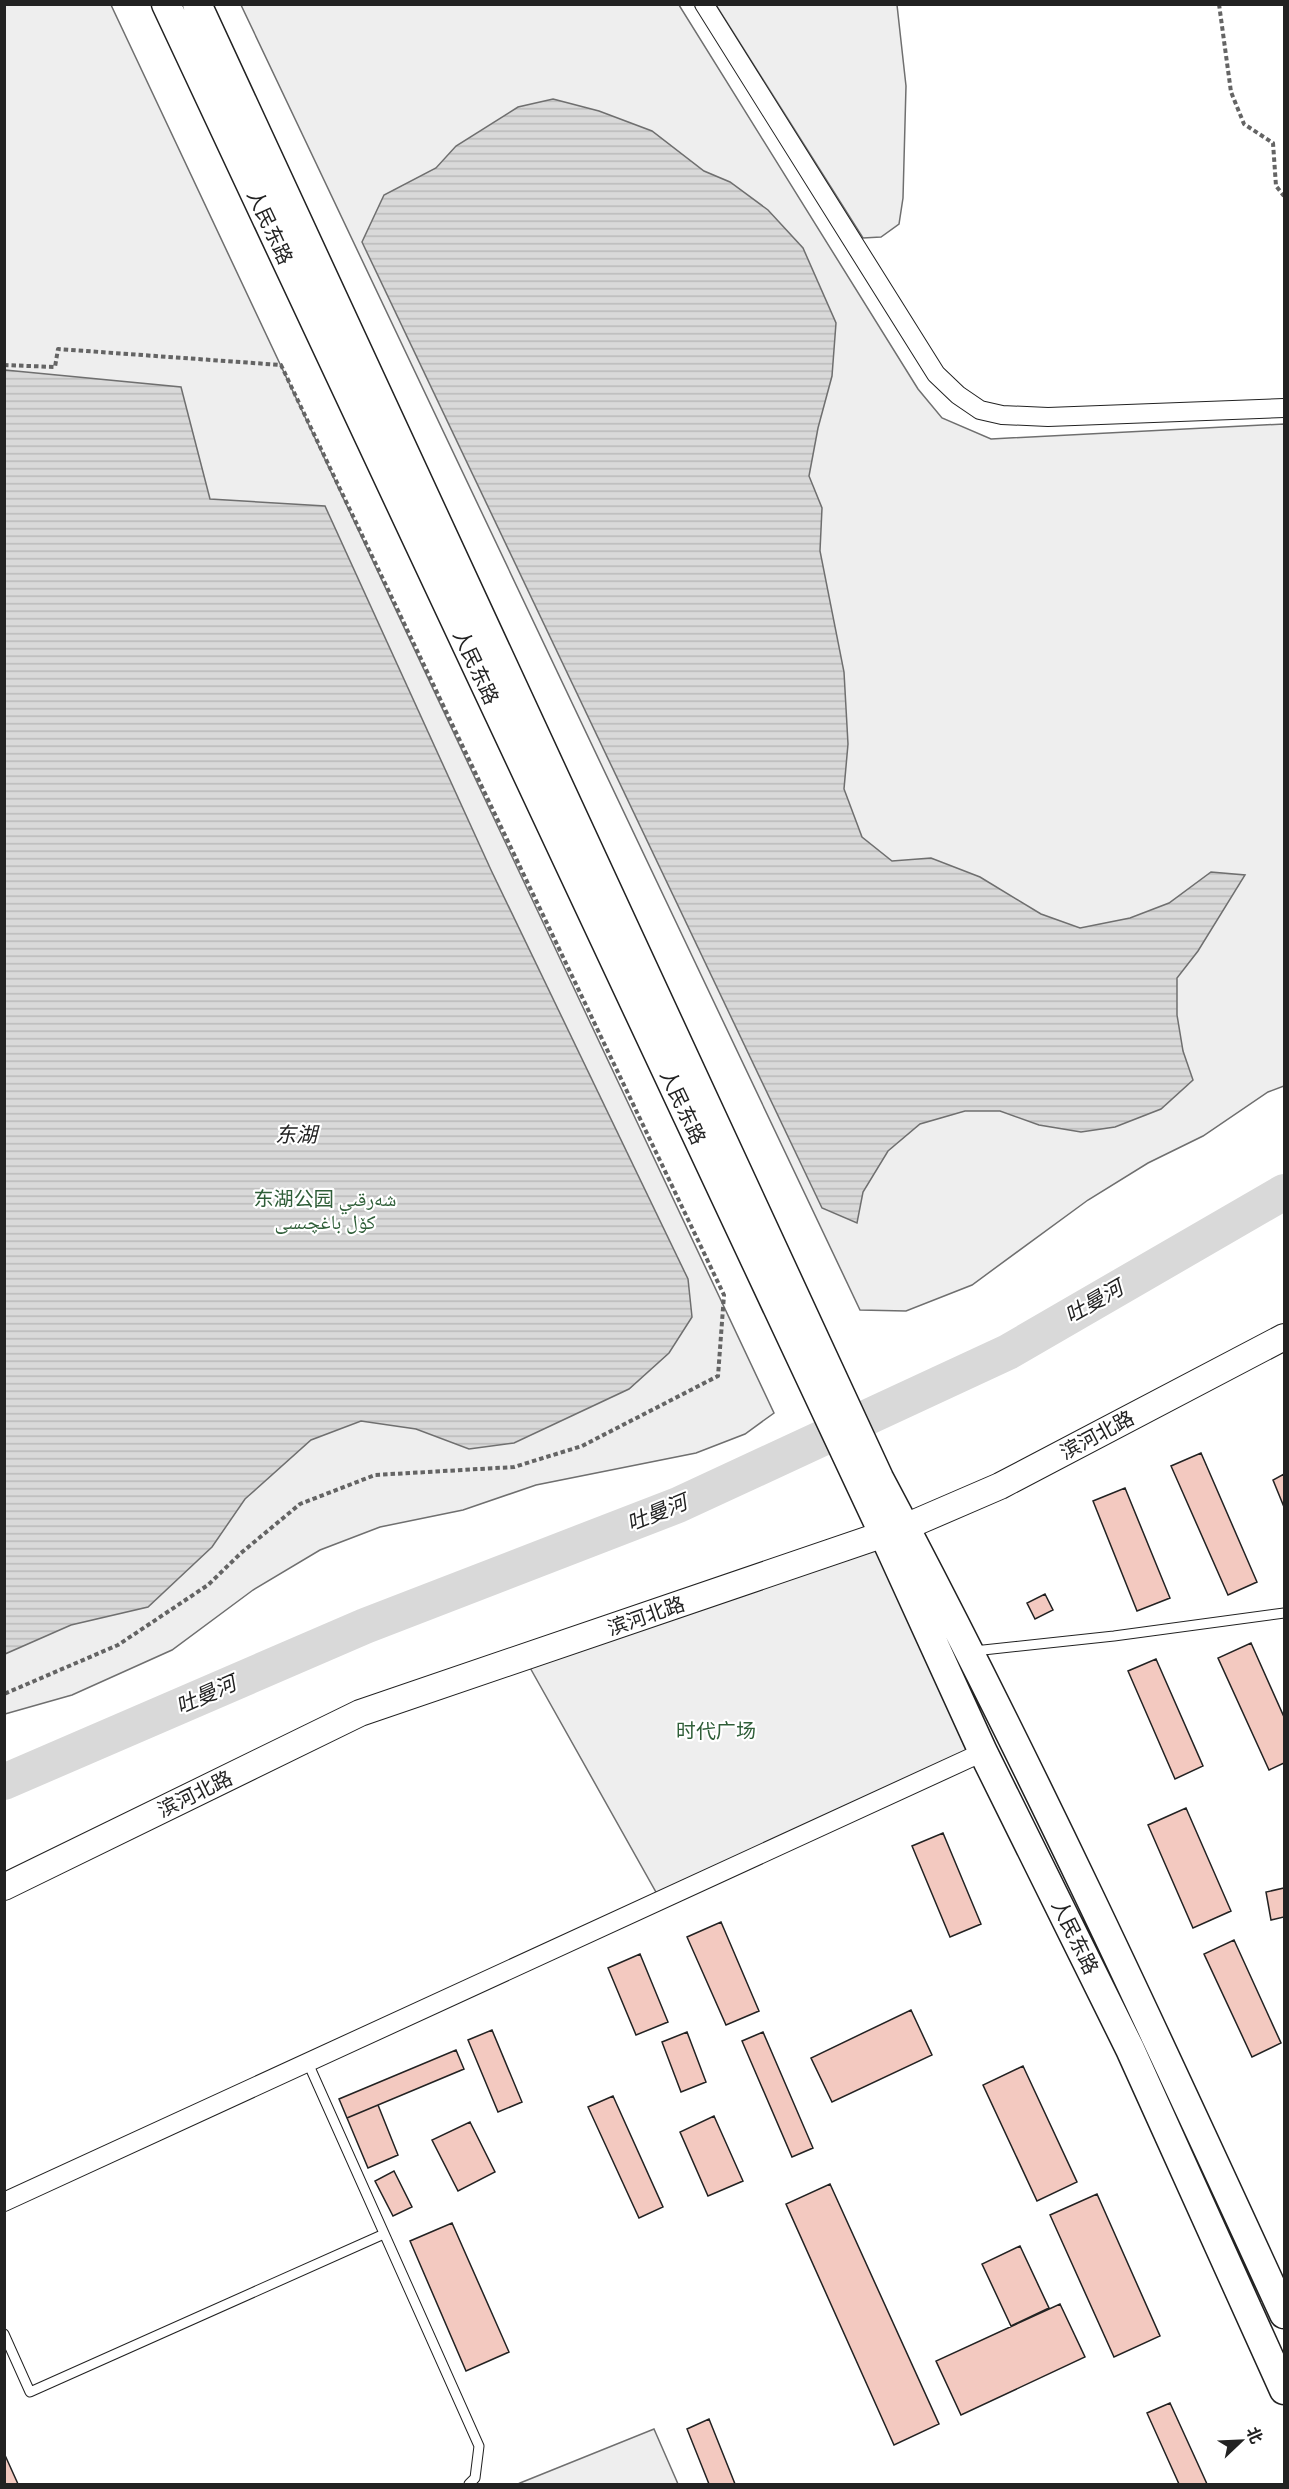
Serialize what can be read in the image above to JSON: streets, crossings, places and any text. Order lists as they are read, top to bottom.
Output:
{
  "streets": {
    "main road": ["人民东路", "滨河北路"]
  },
  "crossings": [
    ["人民东路", "滨河北路"]
  ],
  "water": ["东湖", "吐曼河"],
  "parks": ["东湖公园 شەرقىي كۆل باغچىسى", "时代广场"],
  "north": "top right"
}
